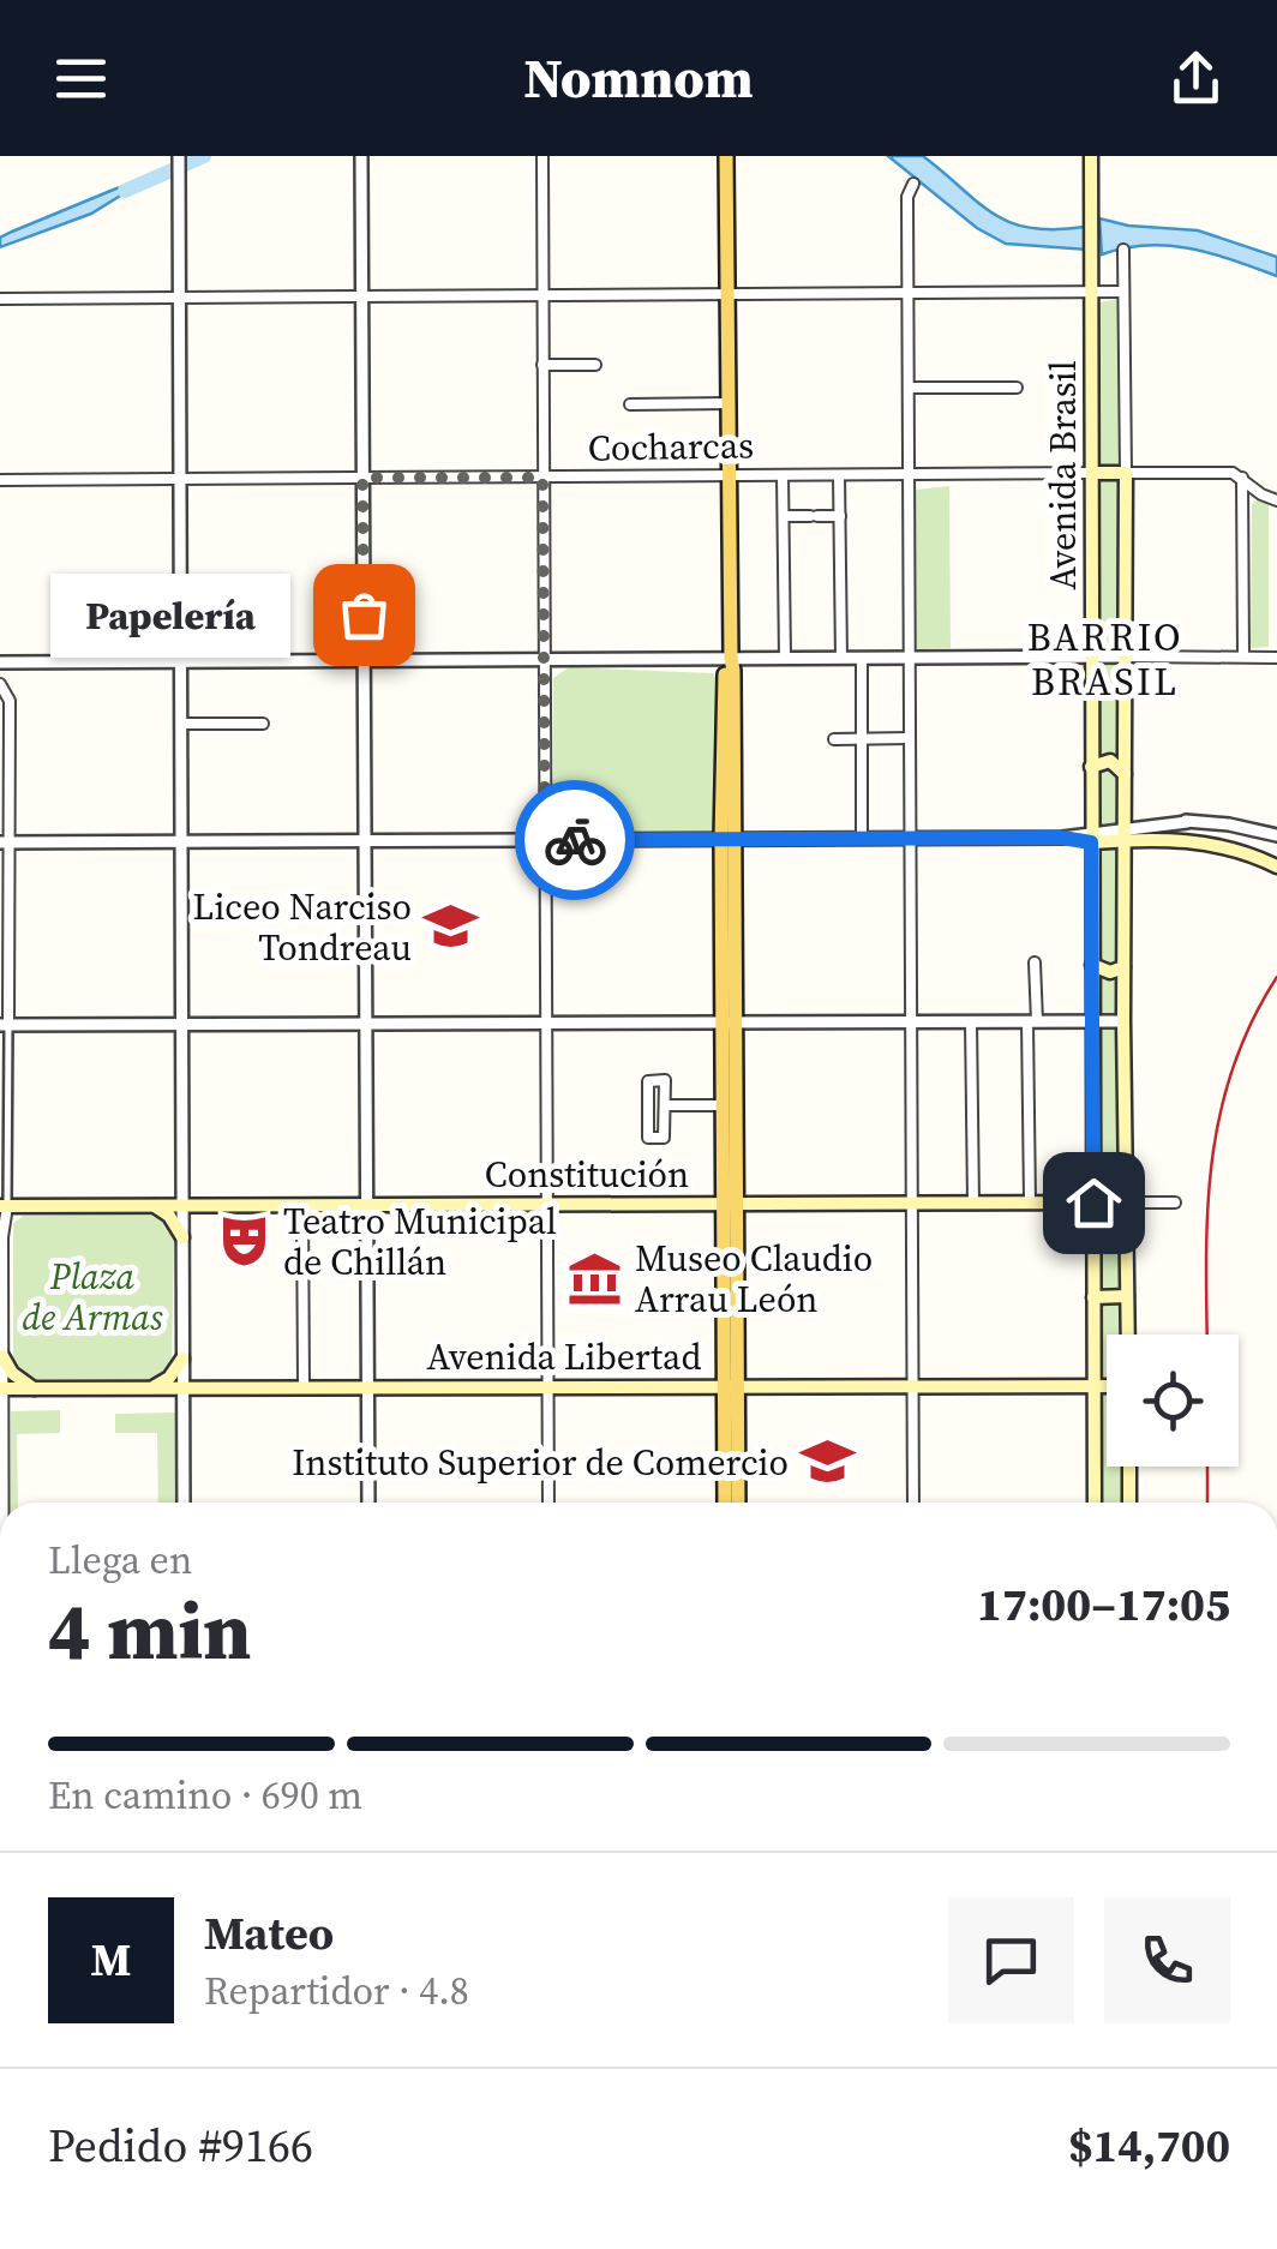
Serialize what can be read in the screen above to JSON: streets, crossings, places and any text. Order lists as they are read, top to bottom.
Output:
{
  "streets": {
    "main road": [
      "Cocharcas",
      "Avenida Brasil",
      "Constitución",
      "Avenida Libertad"
    ]
  },
  "crossings": [
    ["Cocharcas", "Avenida Brasil"],
    ["Avenida Brasil", "Constitución"],
    ["Avenida Brasil", "Avenida Libertad"],
    ["Constitución", "Avenida Libertad"]
  ],
  "districts": ["BARRIO BRASIL"],
  "parks": ["Plaza de Armas"],
  "places": {
    "other": ["Papelería"],
    "school or university": ["Liceo Narciso Tondreau", "Instituto Superior de Comercio"],
    "theatre": ["Teatro Municipal de Chillán"],
    "museum": ["Museo Claudio Arrau León"]
  },
  "page": {
    "header": "Nomnom",
    "bubble": "Papelería",
    "heading": ["4 min", "Llega en", "17:00–17:05"],
    "panel": [
      "Mateo",
      "Repartidor · 4.8",
      "Pedido #9166",
      "$14,700"
    ],
    "bar": "En camino · 690 m",
    "round": "M"
  }
}
